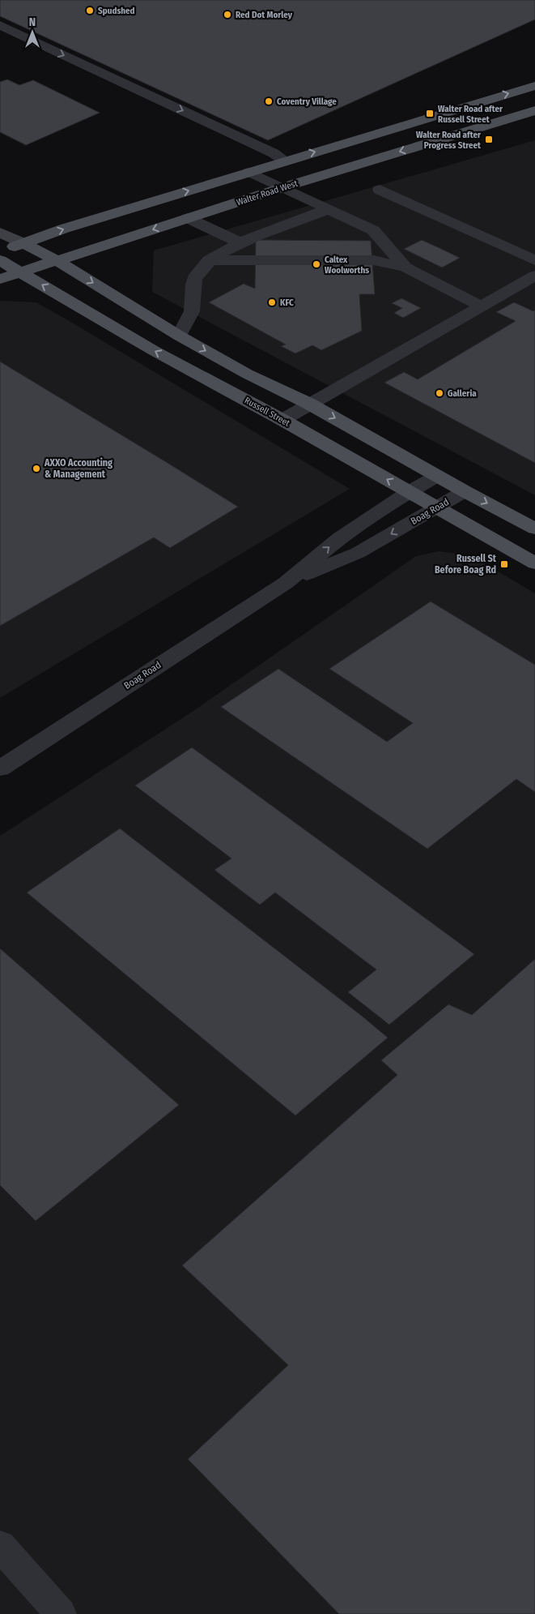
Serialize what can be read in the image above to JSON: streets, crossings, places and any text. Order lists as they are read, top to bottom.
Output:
{
  "streets": {
    "main road": ["Walter Road West", "Russell Street"],
    "street": ["Boag Road"]
  },
  "crossings": [
    ["Walter Road West", "Russell Street"],
    ["Russell Street", "Boag Road"]
  ],
  "places": {
    "other": [
      "Spudshed",
      "Red Dot Morley",
      "Coventry Village",
      "Caltex Woolworths",
      "KFC",
      "Galleria",
      "AXXO Accounting & Management"
    ],
    "transit": ["Walter Road after Russell Street", "Walter Road after Progress Street", "Russell St Before Boag Rd"]
  },
  "north": "top"
}
